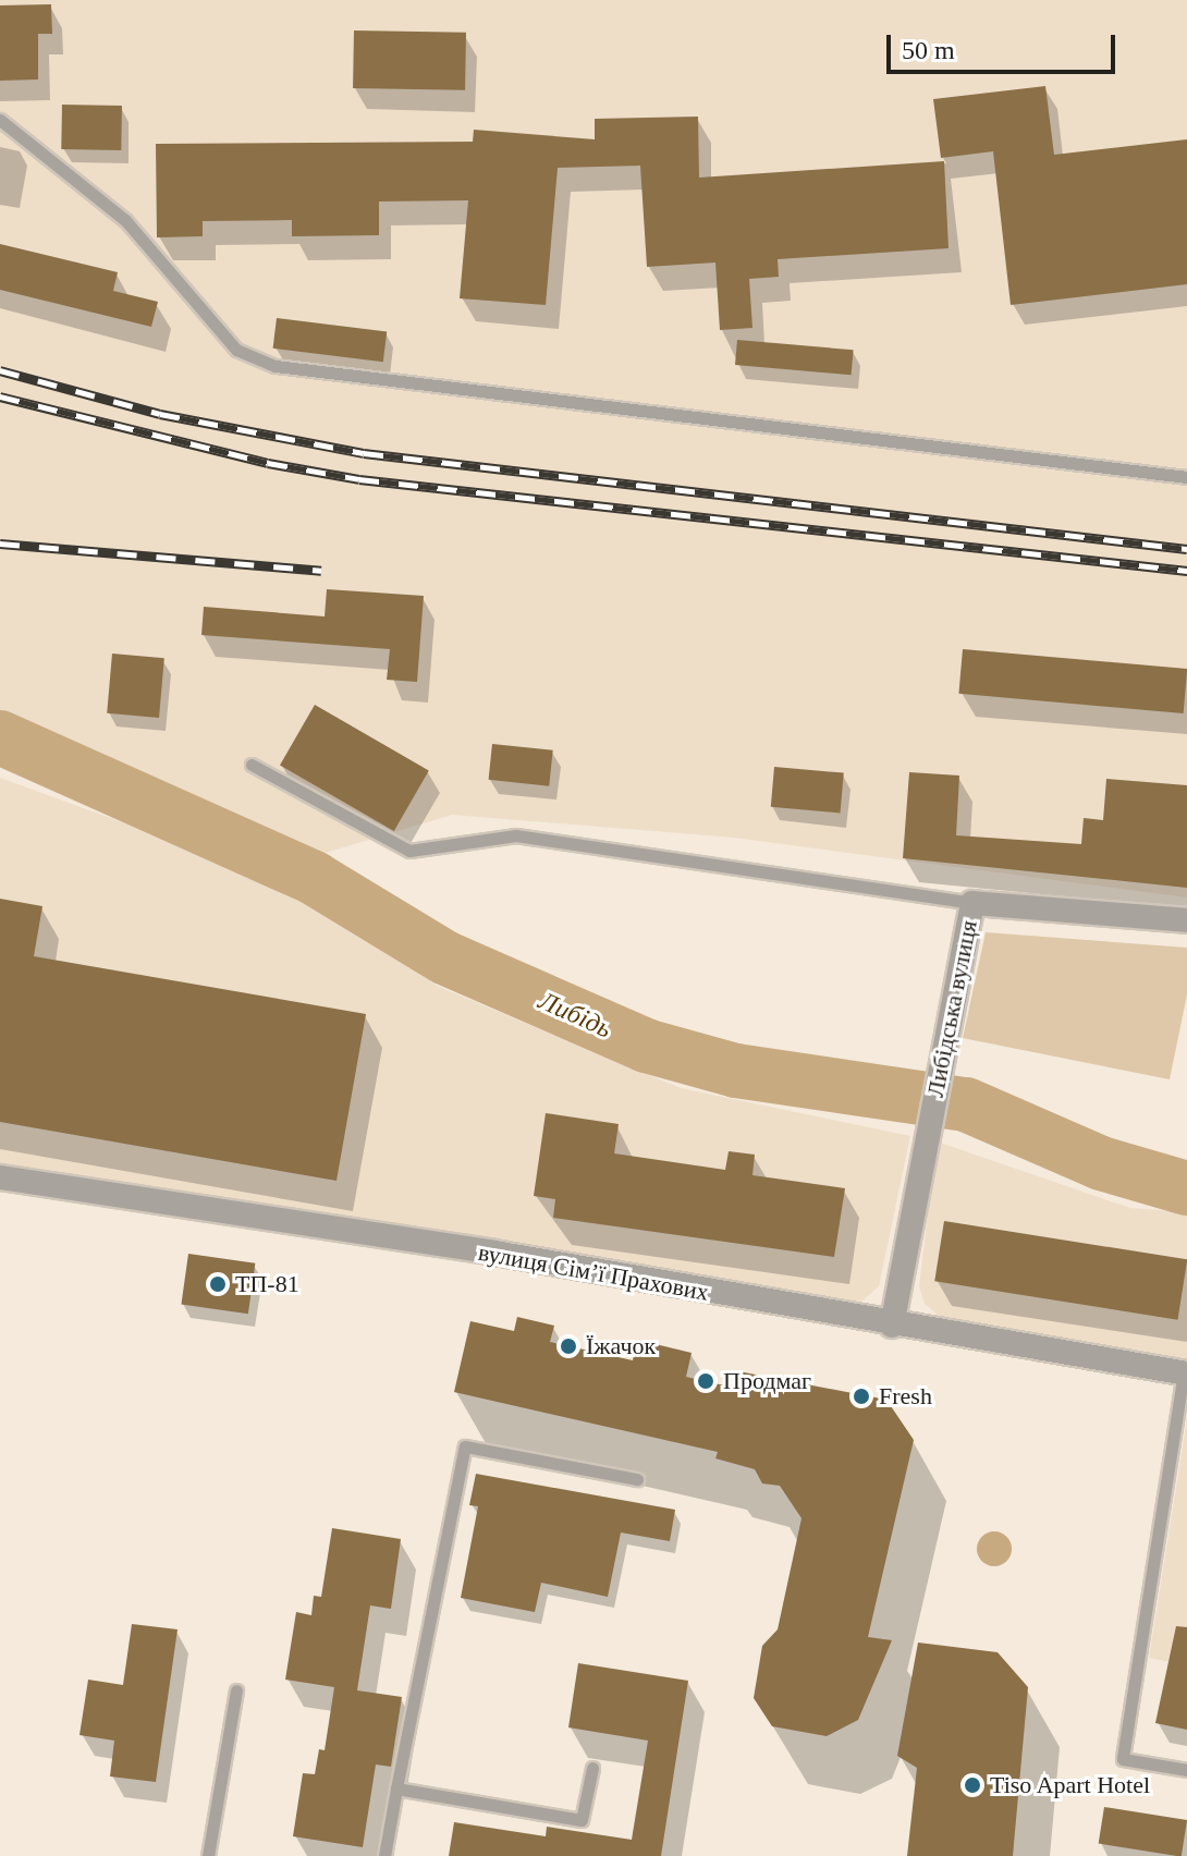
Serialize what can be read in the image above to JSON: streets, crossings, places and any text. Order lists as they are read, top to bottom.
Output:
{
  "streets": {
    "street": ["Либідська вулиця", "вулиця Сімʼї Прахових"]
  },
  "crossings": [
    ["Либідська вулиця", "вулиця Сімʼї Прахових"]
  ],
  "water": ["Либідь"],
  "places": [
    "ТП-81",
    "Їжачок",
    "Продмаг",
    "Fresh",
    "Tiso Apart Hotel"
  ],
  "scale_bar": "50 m"
}
